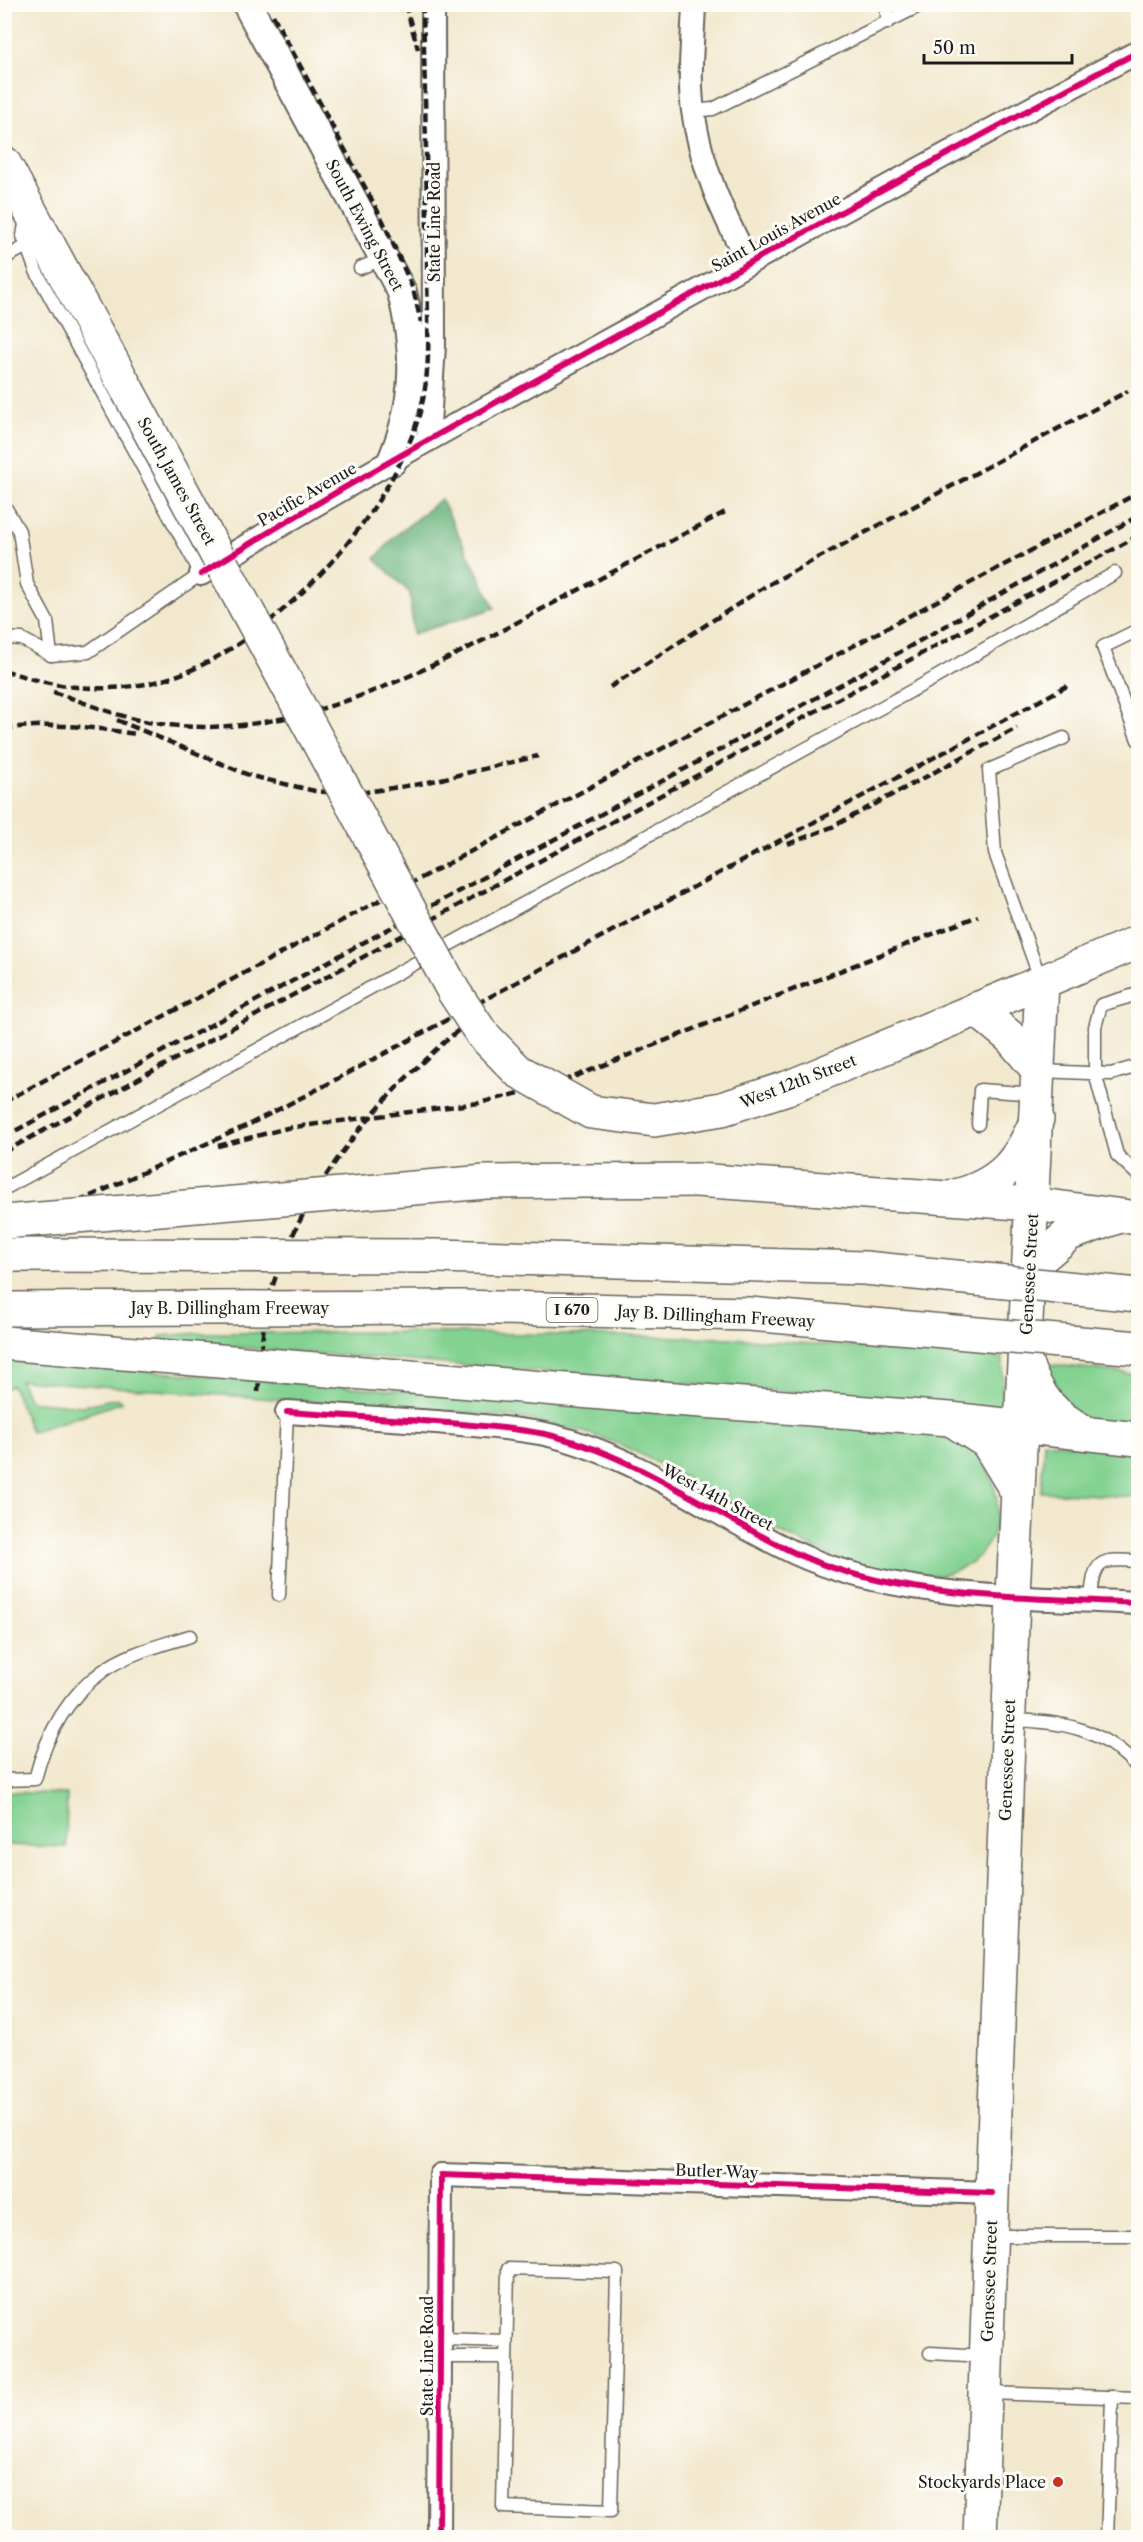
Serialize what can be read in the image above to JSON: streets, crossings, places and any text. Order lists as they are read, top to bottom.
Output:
{
  "streets": {
    "main road": [
      "South James Street",
      "West 12th Street",
      "Genessee Street",
      "Jay B. Dillingham Freeway",
      "I 670"
    ],
    "street": [
      "State Line Road",
      "South Ewing Street",
      "Saint Louis Avenue",
      "Pacific Avenue",
      "West 14th Street",
      "Butler Way"
    ]
  },
  "crossings": [
    ["State Line Road", "Saint Louis Avenue"],
    ["State Line Road", "Pacific Avenue"],
    ["State Line Road", "Butler Way"],
    ["South Ewing Street", "Pacific Avenue"],
    ["Saint Louis Avenue", "Pacific Avenue"],
    ["South James Street", "West 12th Street"],
    ["West 12th Street", "Genessee Street"],
    ["Genessee Street", "West 14th Street"],
    ["Genessee Street", "Butler Way"]
  ],
  "places": ["Stockyards Place"],
  "scale_bar": "50 m"
}
